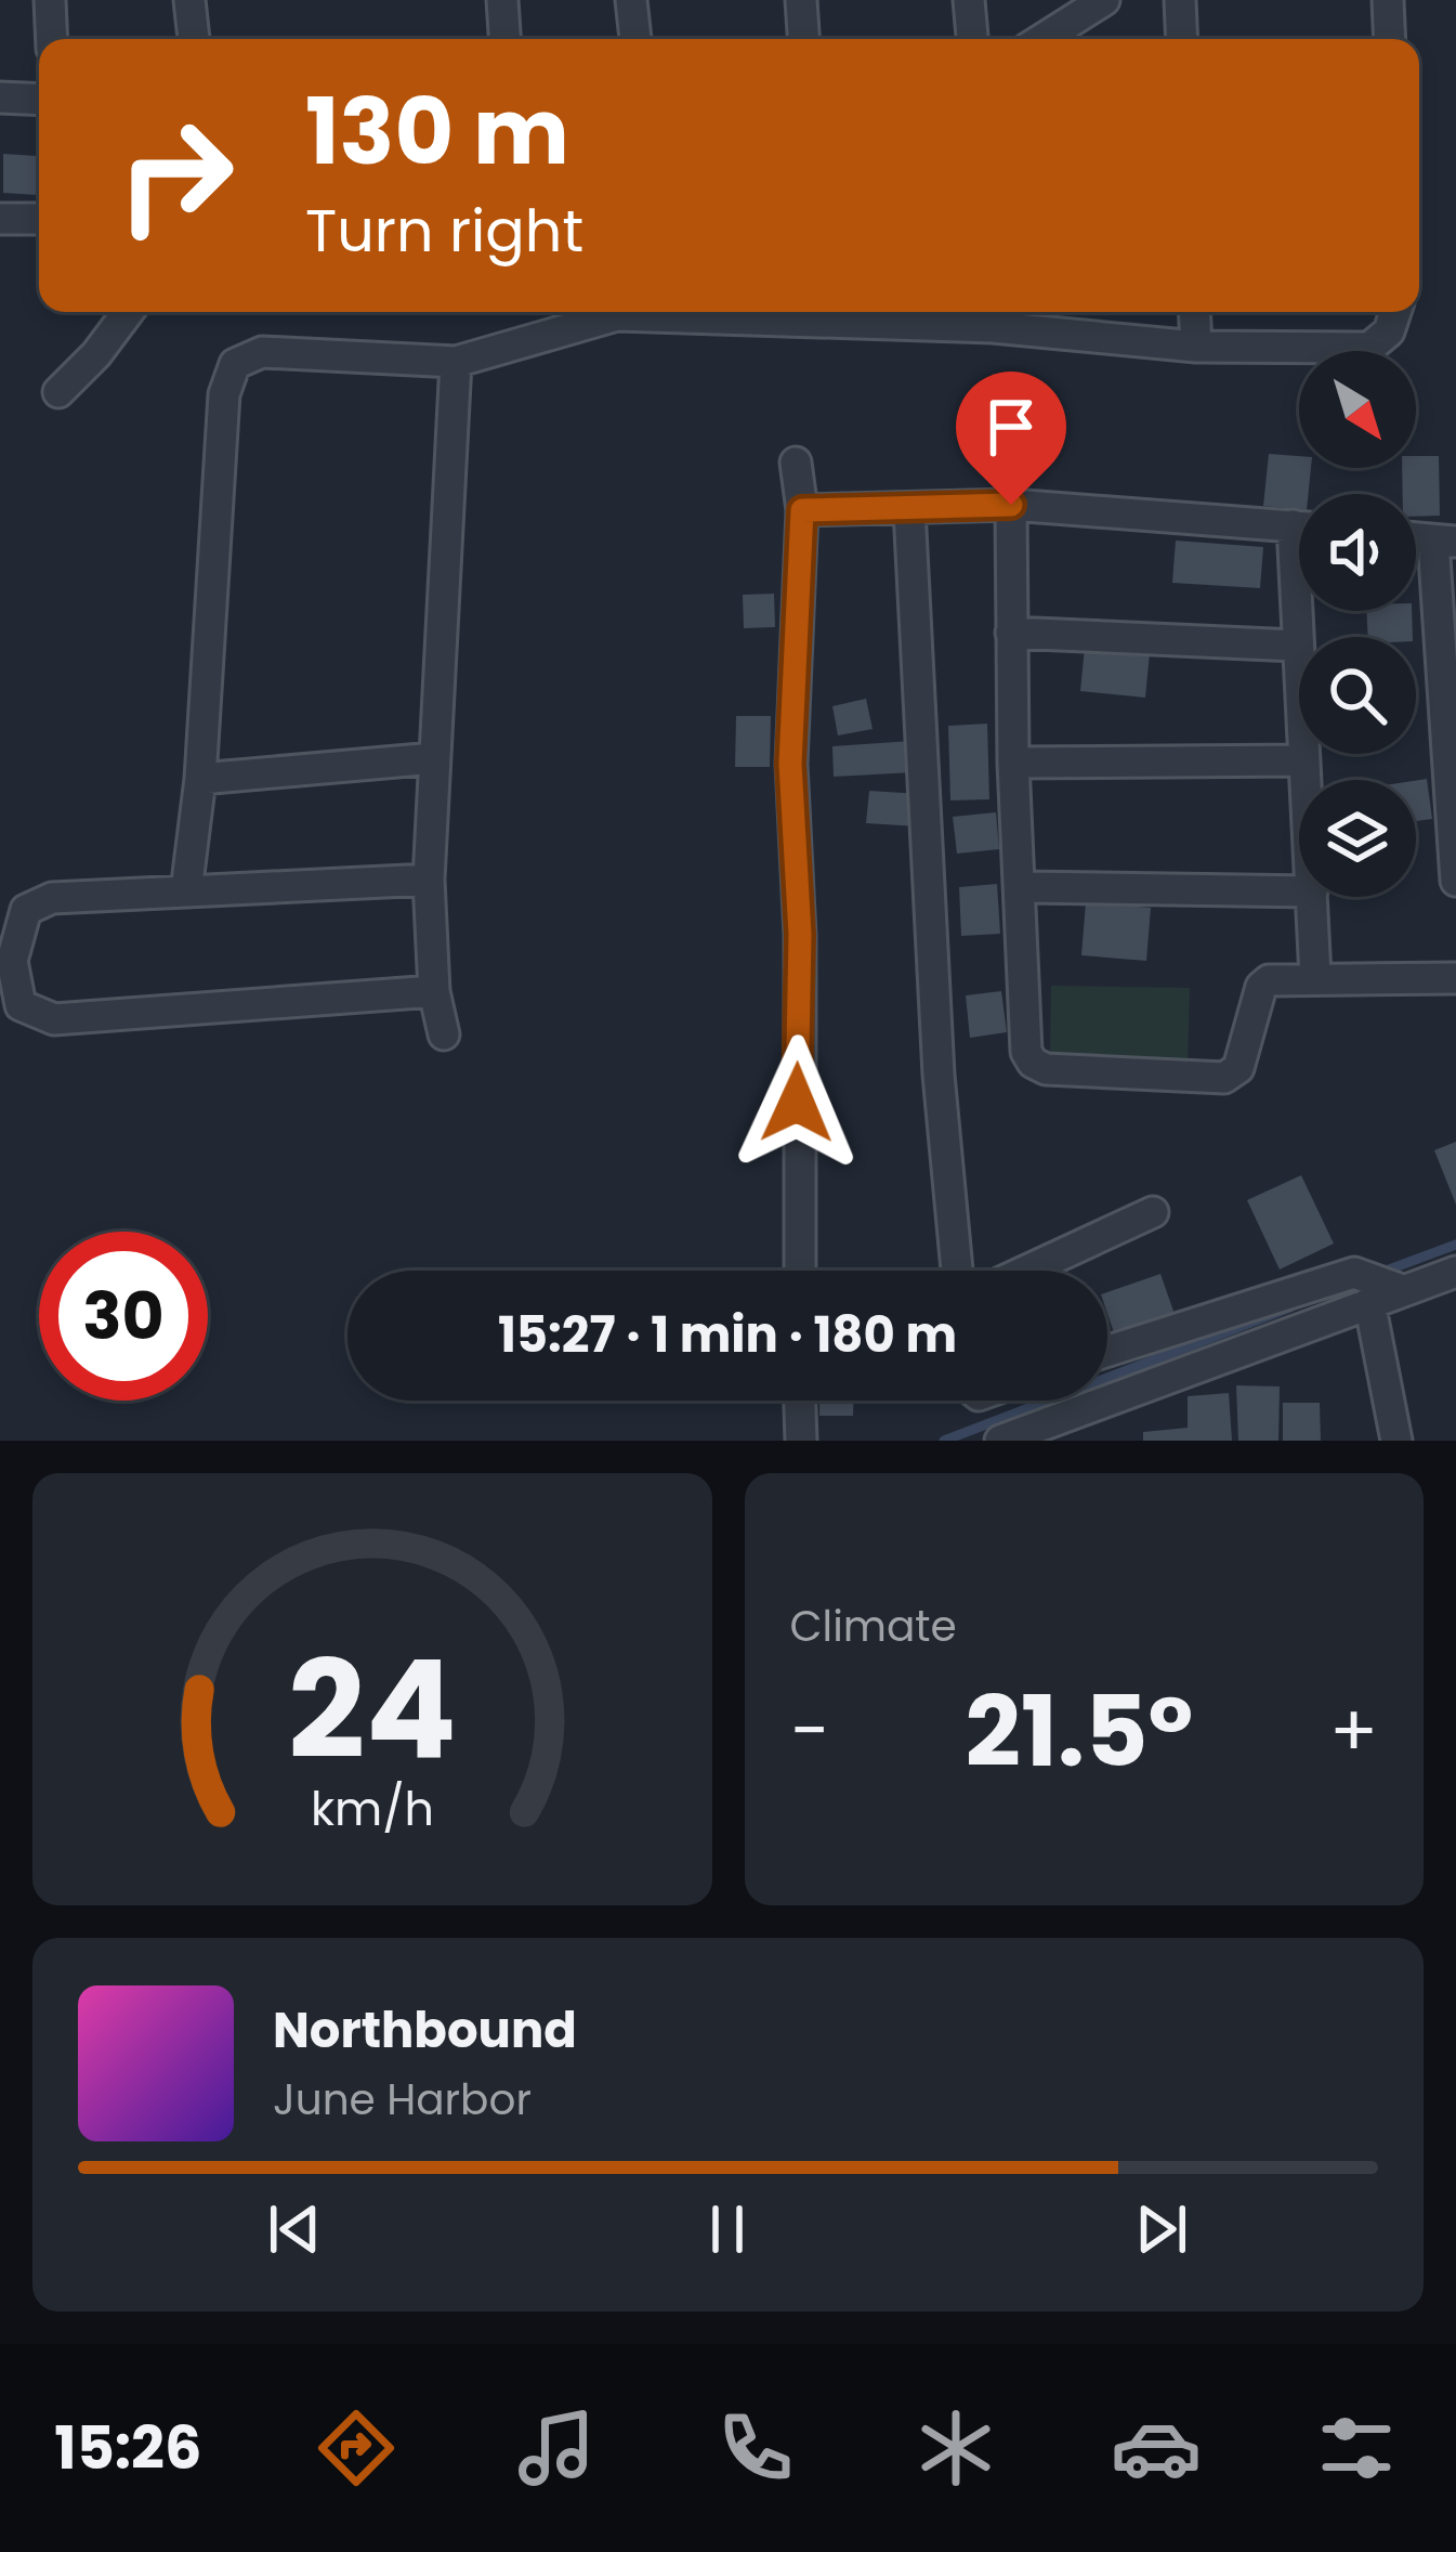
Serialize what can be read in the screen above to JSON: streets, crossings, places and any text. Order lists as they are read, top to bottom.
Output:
{
  "north": "bottom right",
  "page": {
    "turn": ["130 m", "Turn right"],
    "limit": "30",
    "trip": "15:27 · 1 min · 180 m",
    "tile": "Climate",
    "heat": ["−", "21.5°", "+"],
    "song": ["Northbound", "June Harbor"],
    "tabs": "15:26",
    "gauge": ["24", "km/h"]
  }
}
